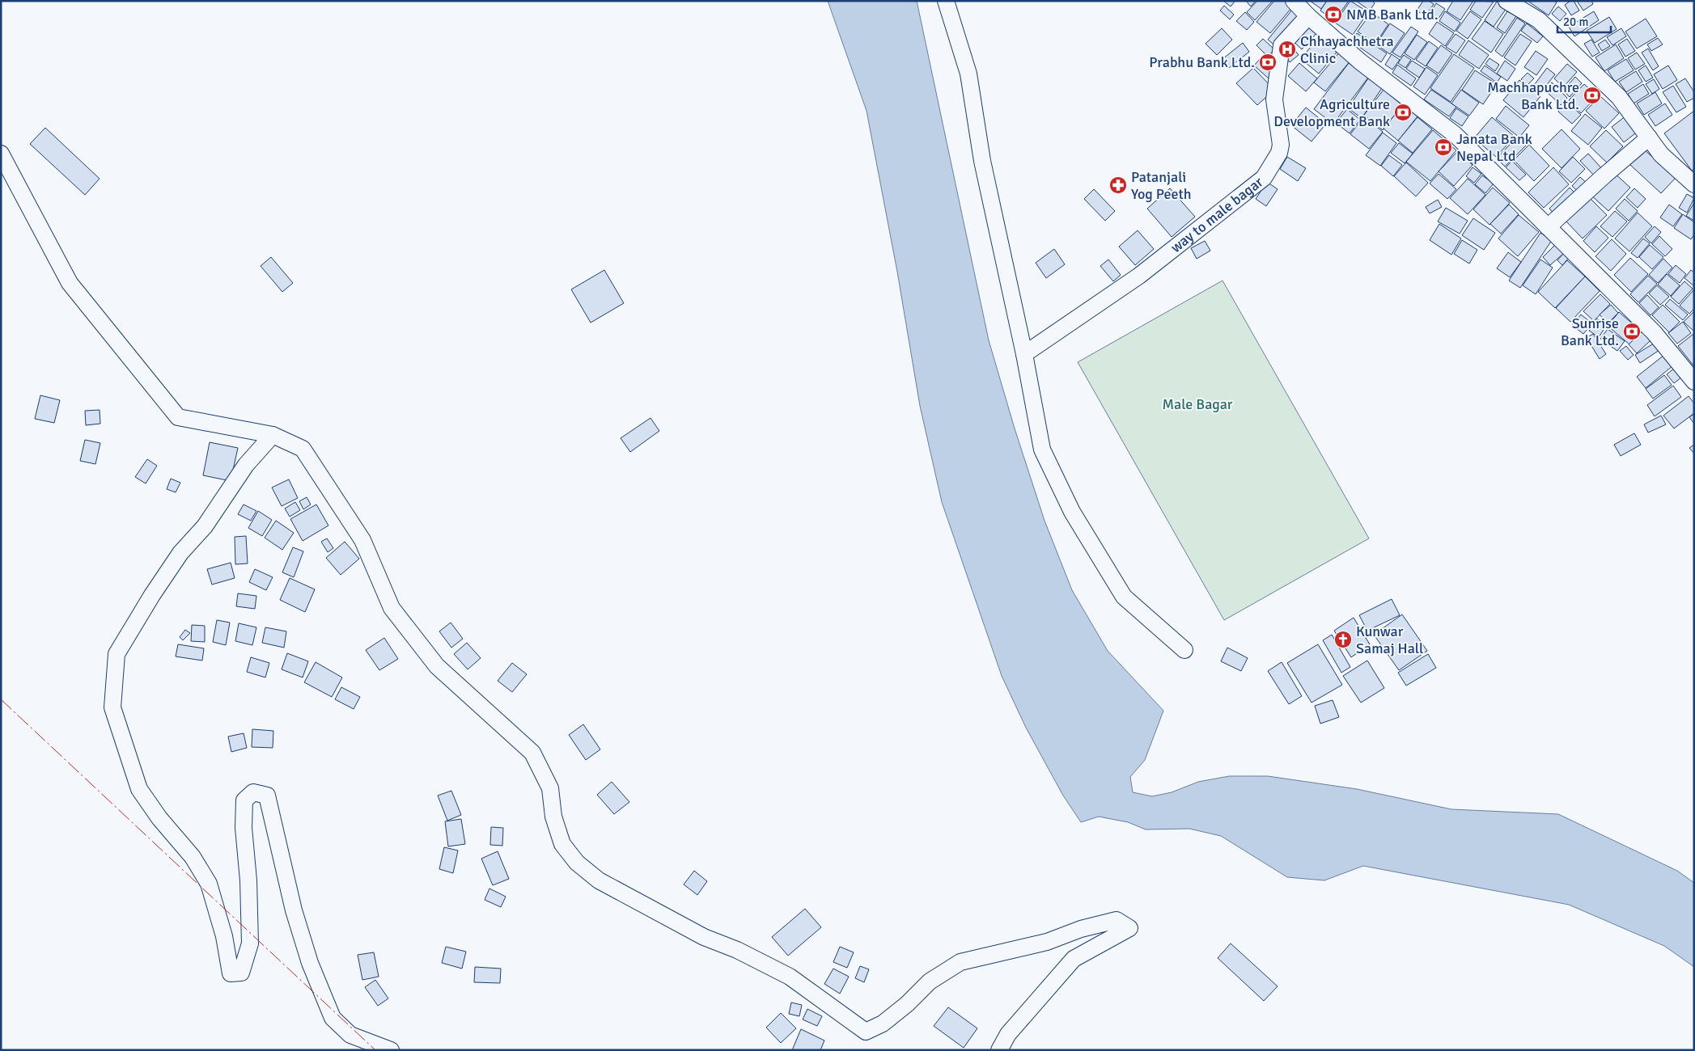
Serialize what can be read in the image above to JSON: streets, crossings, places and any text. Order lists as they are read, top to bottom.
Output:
{
  "streets": {
    "street": ["way to male bagar"]
  },
  "parks": ["Male Bagar"],
  "places": {
    "bank": [
      "NMB Bank Ltd.",
      "Prabhu Bank Ltd.",
      "Machhapuchre Bank Ltd.",
      "Agriculture Development Bank",
      "Janata Bank Nepal Ltd",
      "Sunrise Bank Ltd."
    ],
    "hospital": ["Chhayachhetra Clinic"],
    "pharmacy": ["Patanjali Yog Peeth"],
    "church": ["Kunwar Samaj Hall"]
  },
  "scale_bar": "20 m"
}
